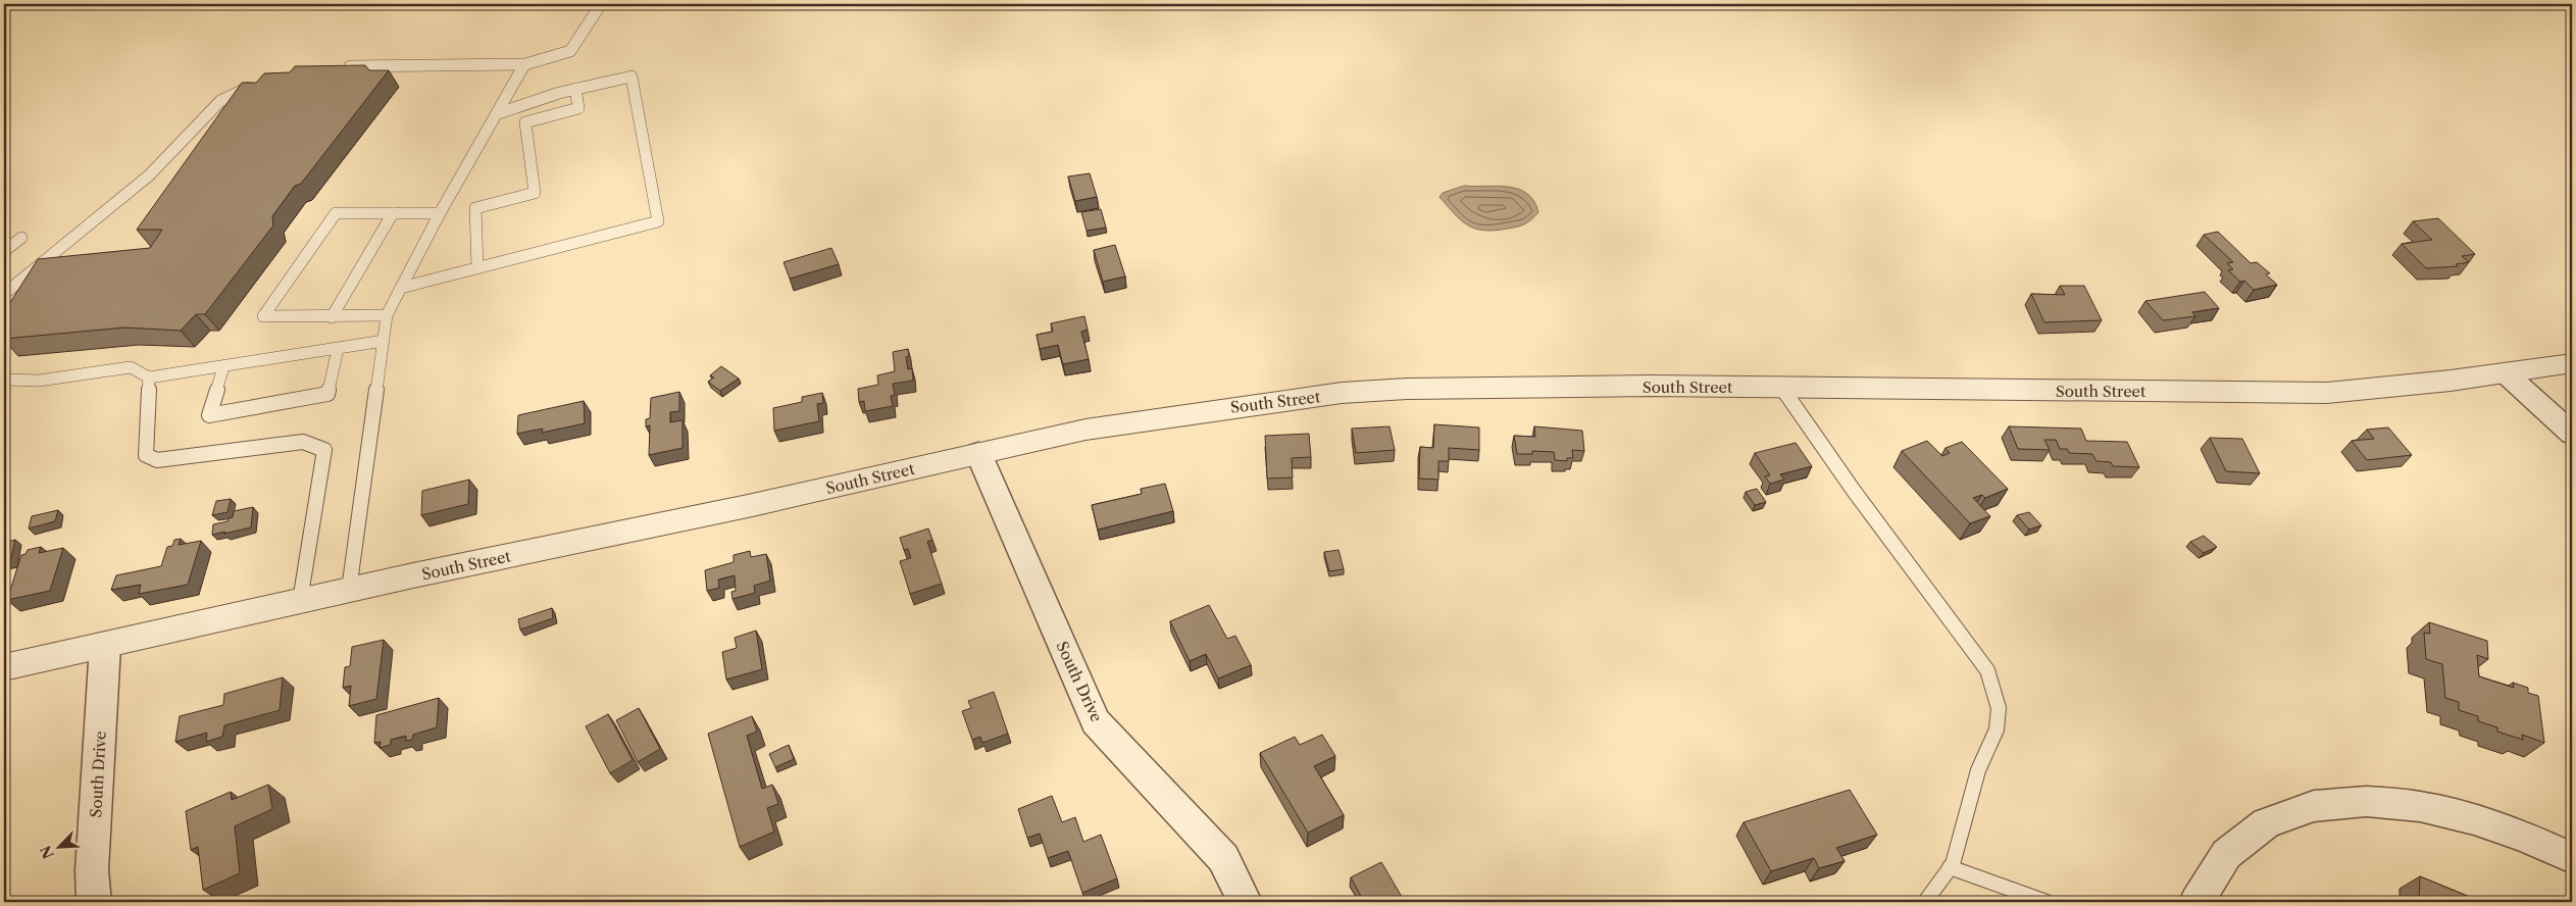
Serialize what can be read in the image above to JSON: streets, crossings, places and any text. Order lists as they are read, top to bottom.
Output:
{
  "streets": {
    "street": ["South Street", "South Drive"]
  },
  "crossings": [
    ["South Street", "South Drive"]
  ],
  "north": "bottom left"
}
